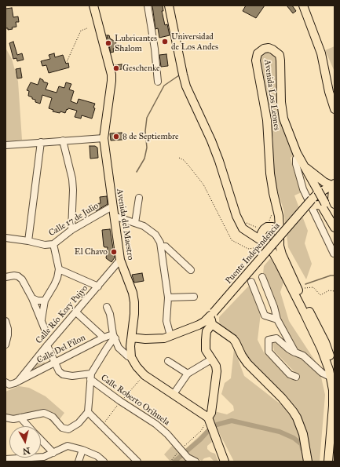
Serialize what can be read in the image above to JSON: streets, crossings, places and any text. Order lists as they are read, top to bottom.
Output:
{
  "streets": {
    "main road": ["Avenida Los Leones", "Avenida del Maestro", "Puente Independencia"],
    "street": [
      "Calle 17 de Julio",
      "Calle Río Kory Pujyo",
      "Calle Del Pilon",
      "Calle Roberto Orihuela"
    ]
  },
  "crossings": [
    ["Avenida Los Leones", "Puente Independencia"],
    ["Calle 17 de Julio", "Avenida del Maestro"],
    ["Avenida del Maestro", "Calle Río Kory Pujyo"],
    ["Calle Río Kory Pujyo", "Calle Del Pilon"],
    ["Calle Del Pilon", "Calle Roberto Orihuela"]
  ],
  "places": [
    "Universidad de Los Andes",
    "Lubricantes Shalom",
    "Geschenke",
    "8 de Septiembre",
    "El Chavo"
  ],
  "north": "bottom"
}
